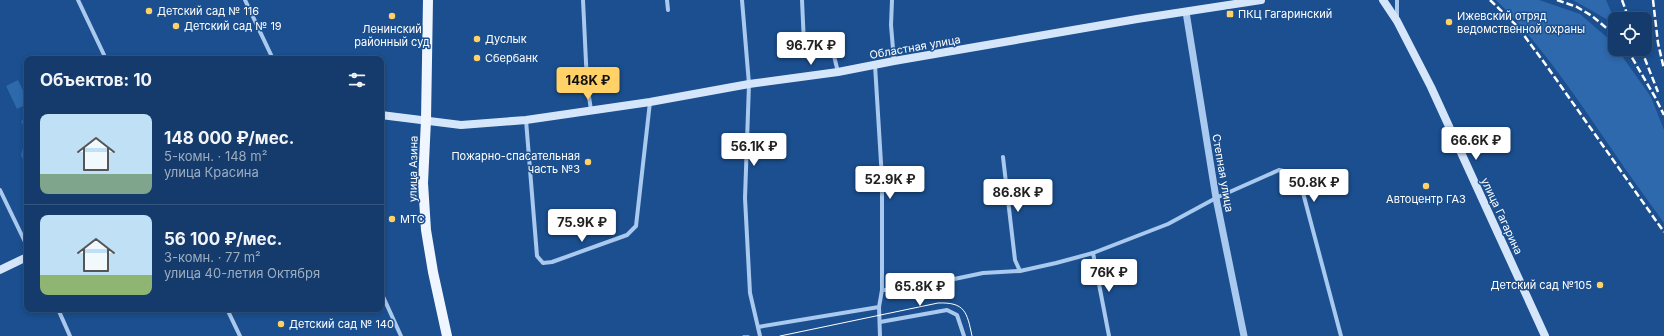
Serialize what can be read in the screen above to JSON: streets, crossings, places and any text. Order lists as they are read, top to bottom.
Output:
{
  "streets": {
    "main road": ["Областная улица", "улица Азина", "улица Гагарина"],
    "street": ["Степная улица"]
  },
  "crossings": [
    ["Областная улица", "улица Азина"],
    ["Областная улица", "Степная улица"]
  ],
  "places": {
    "other": [
      "Детский сад № 116",
      "Ленинский районный суд",
      "Ижевский отряд ведомственной охраны",
      "Детский сад № 19",
      "Дуслык",
      "Сбербанк",
      "Пожарно-спасательная часть №3",
      "Автоцентр ГАЗ",
      "МТС",
      "Детский сад №105",
      "Детский сад № 140"
    ],
    "transit": ["ПКЦ Гагаринский"]
  },
  "page": {
    "price": [
      "96.7K ₽",
      "148K ₽",
      "66.6K ₽",
      "56.1K ₽",
      "52.9K ₽",
      "50.8K ₽",
      "86.8K ₽",
      "75.9K ₽",
      "76K ₽",
      "65.8K ₽"
    ],
    "heading": "Объектов: 10",
    "list": [
      {
        "name": "148 000 ₽/мес.",
        "note": "5-комн. · 148 m² · улица Красина"
      },
      {
        "name": "56 100 ₽/мес.",
        "note": "3-комн. · 77 m² · улица 40-летия Октября"
      }
    ]
  }
}
